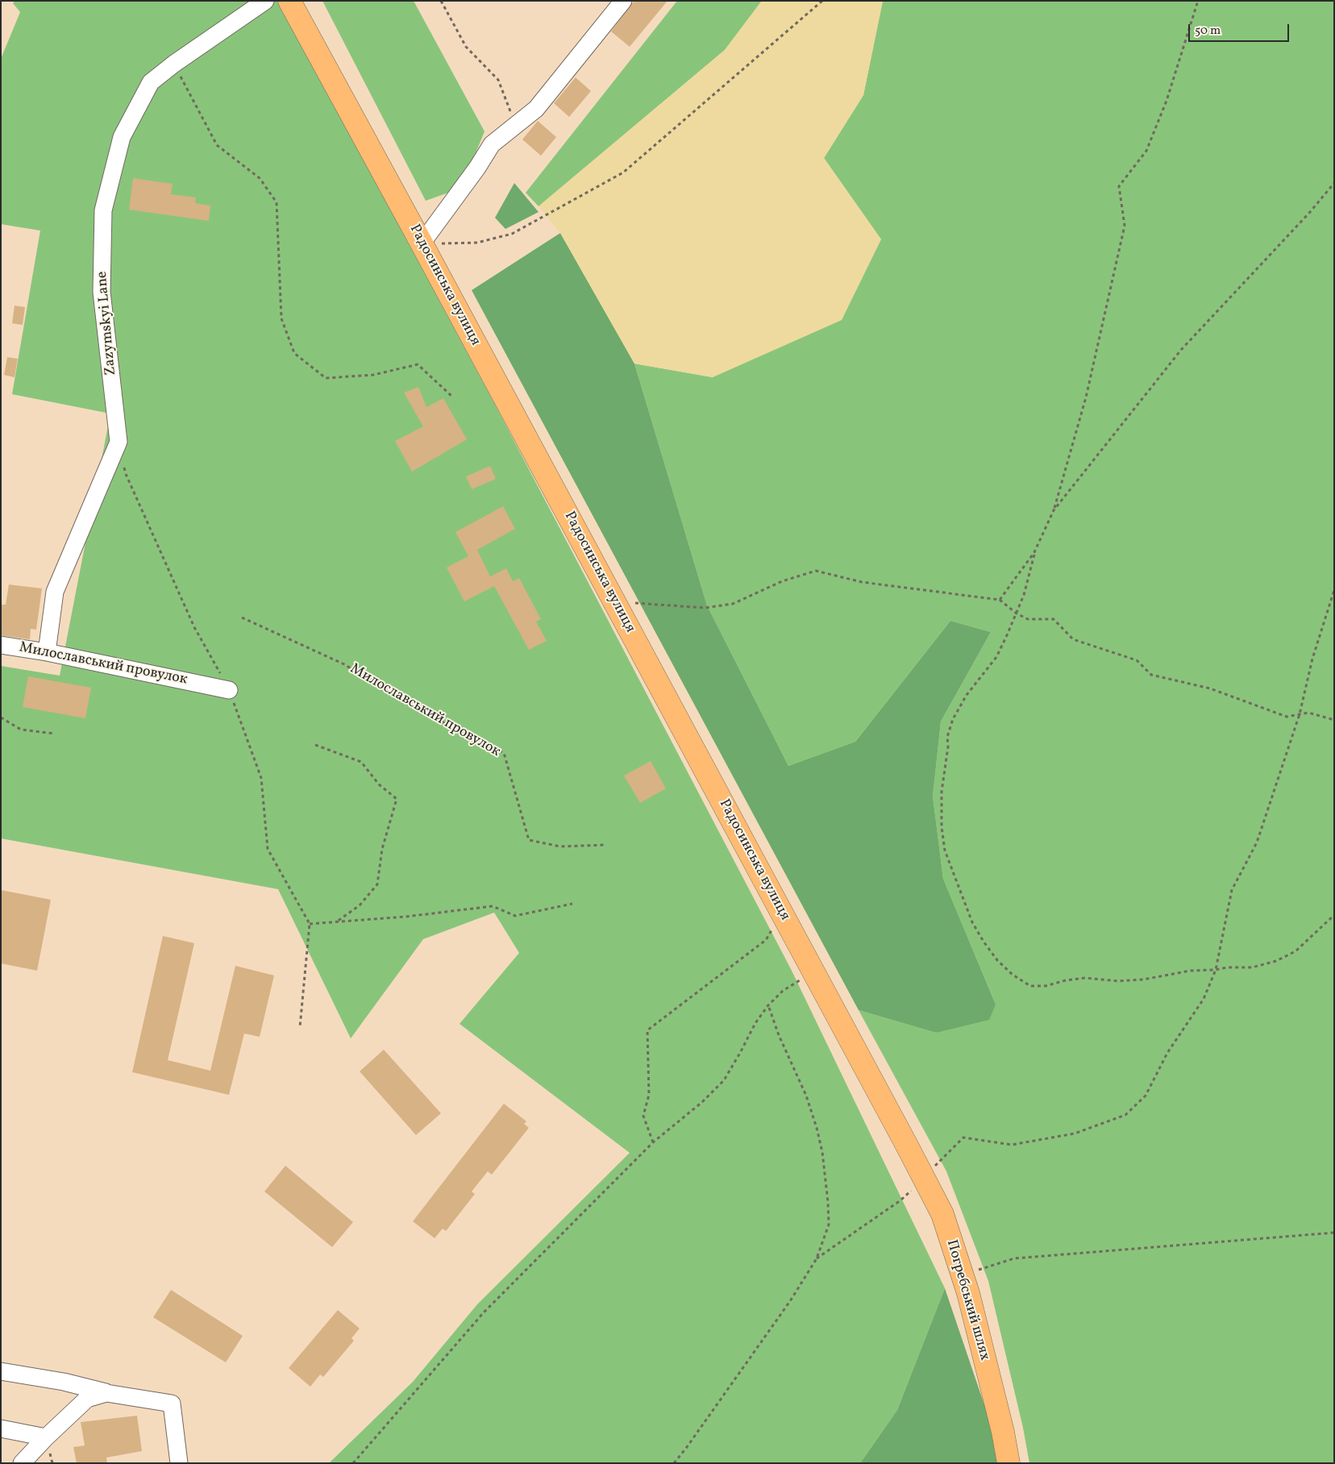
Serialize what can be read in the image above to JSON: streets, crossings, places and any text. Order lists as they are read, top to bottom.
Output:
{
  "streets": {
    "main road": ["Радосинська вулиця", "Погребський шлях"],
    "street": ["Zazymskyi Lane", "Милославський провулок"]
  },
  "crossings": [
    ["Радосинська вулиця", "Погребський шлях"],
    ["Zazymskyi Lane", "Милославський провулок"]
  ],
  "scale_bar": "50 m"
}
